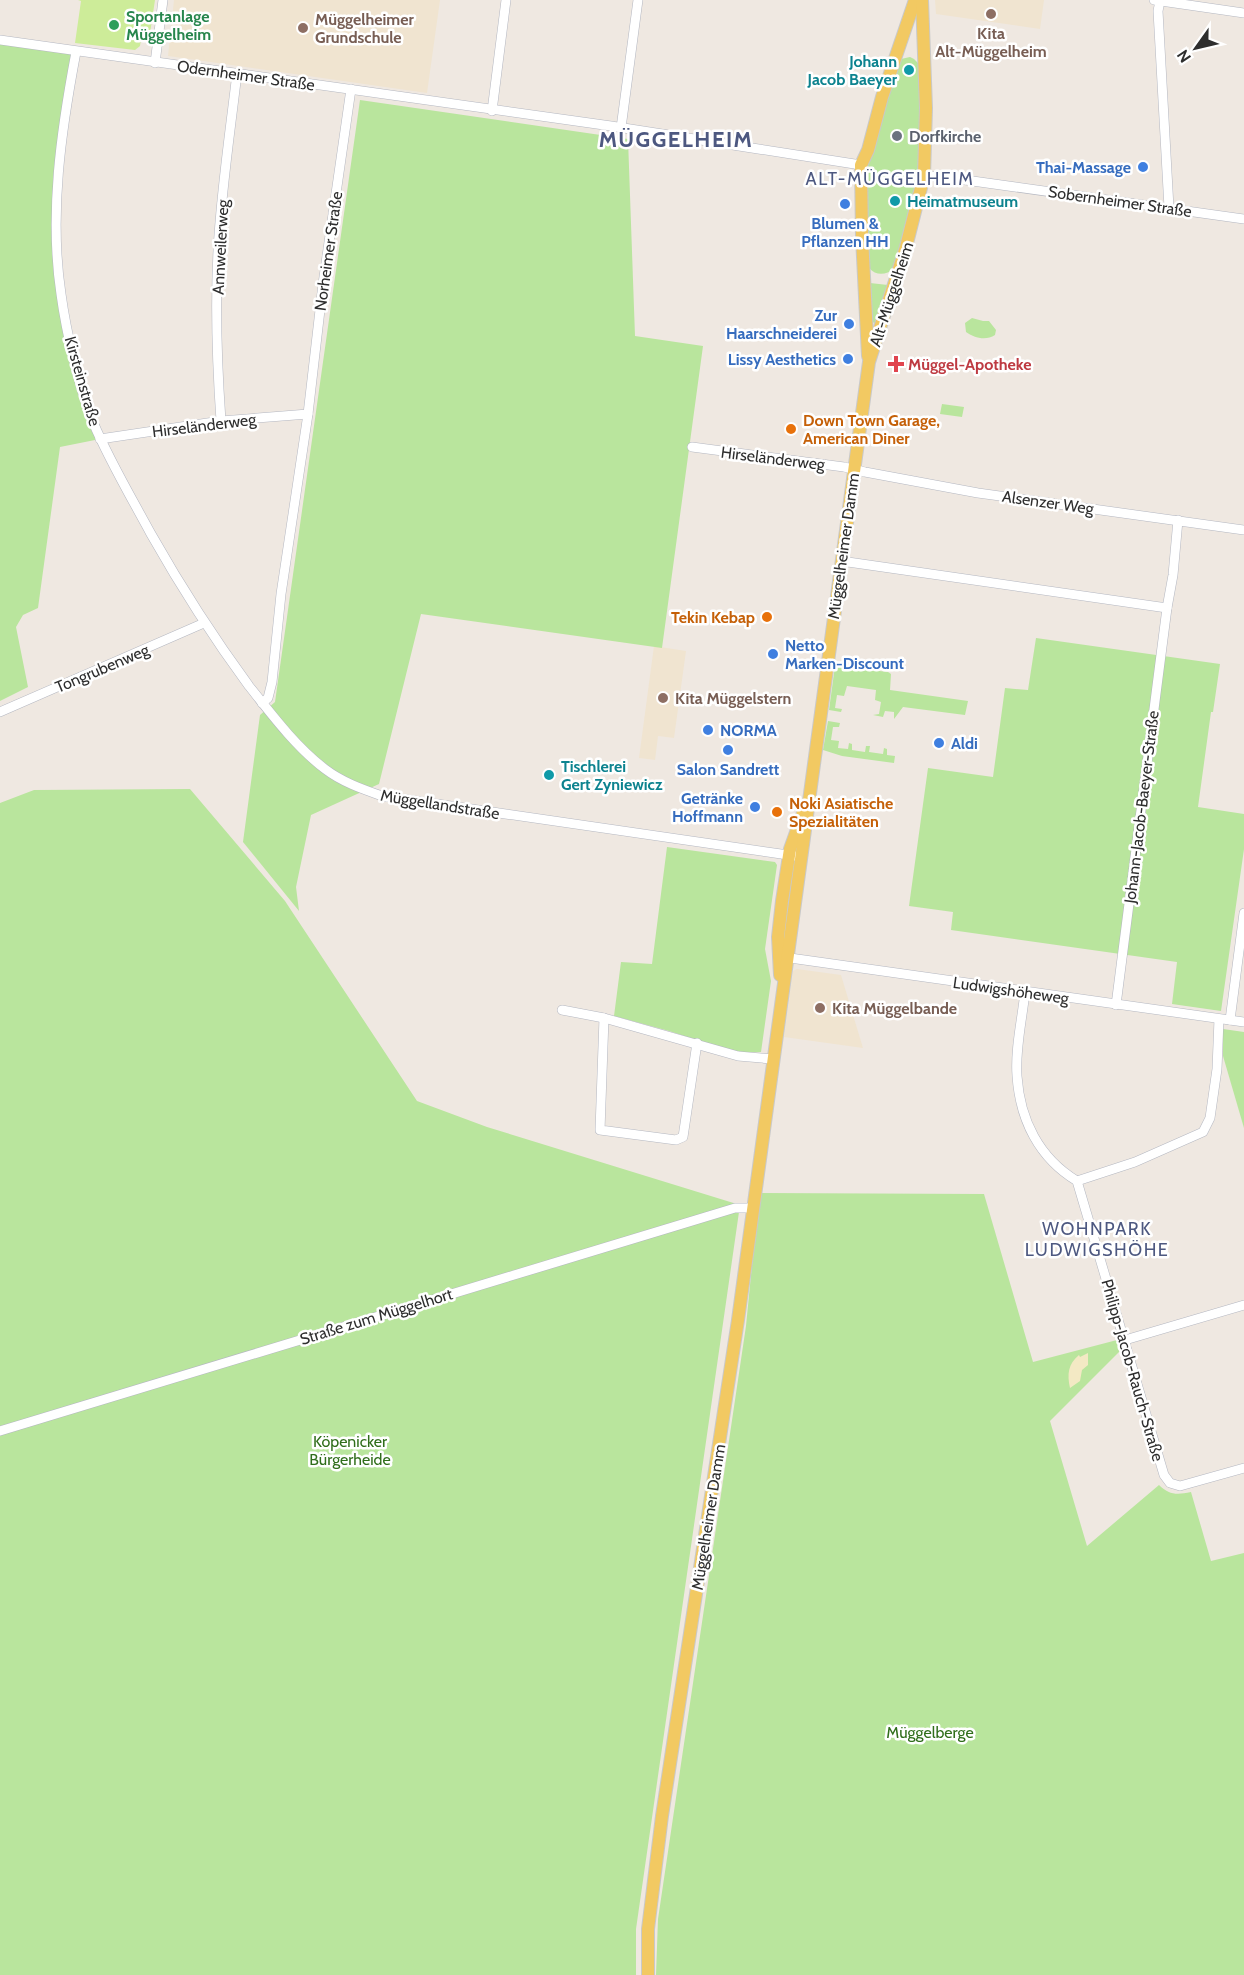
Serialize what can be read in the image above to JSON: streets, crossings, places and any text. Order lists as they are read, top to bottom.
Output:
{
  "streets": {
    "main road": ["Alt-Müggelheim", "Müggelheimer Damm"],
    "street": [
      "Odernheimer Straße",
      "Sobernheimer Straße",
      "Annweilerweg",
      "Norheimer Straße",
      "Kirsteinstraße",
      "Hirseländerweg",
      "Alsenzer Weg",
      "Tongrubenweg",
      "Müggellandstraße",
      "Johann-Jacob-Baeyer-Straße",
      "Ludwigshöheweg",
      "Straße zum Müggelhort",
      "Philipp-Jacob-Rauch-Straße"
    ]
  },
  "crossings": [
    ["Odernheimer Straße", "Annweilerweg"],
    ["Odernheimer Straße", "Norheimer Straße"],
    ["Odernheimer Straße", "Alt-Müggelheim"],
    ["Odernheimer Straße", "Kirsteinstraße"],
    ["Sobernheimer Straße", "Alt-Müggelheim"],
    ["Annweilerweg", "Hirseländerweg"],
    ["Norheimer Straße", "Hirseländerweg"],
    ["Alt-Müggelheim", "Müggelheimer Damm"],
    ["Kirsteinstraße", "Hirseländerweg"],
    ["Kirsteinstraße", "Tongrubenweg"],
    ["Kirsteinstraße", "Müggellandstraße"],
    ["Hirseländerweg", "Alsenzer Weg"],
    ["Hirseländerweg", "Müggelheimer Damm"],
    ["Alsenzer Weg", "Müggelheimer Damm"],
    ["Alsenzer Weg", "Johann-Jacob-Baeyer-Straße"],
    ["Müggelheimer Damm", "Müggellandstraße"],
    ["Müggelheimer Damm", "Ludwigshöheweg"],
    ["Müggelheimer Damm", "Straße zum Müggelhort"],
    ["Johann-Jacob-Baeyer-Straße", "Ludwigshöheweg"]
  ],
  "districts": ["MÜGGELHEIM", "ALT-MÜGGELHEIM", "WOHNPARK LUDWIGSHÖHE"],
  "parks": ["Köpenicker Bürgerheide", "Müggelberge"],
  "places": {
    "other": [
      "Kita Alt-Müggelheim",
      "Sportanlage Müggelheim",
      "Müggelheimer Grundschule",
      "Johann Jacob Baeyer",
      "Dorfkirche",
      "Thai-Massage",
      "Heimatmuseum",
      "Blumen & Pflanzen HH",
      "Zur Haarschneiderei",
      "Lissy Aesthetics",
      "Down Town Garage, American Diner",
      "Tekin Kebap",
      "Netto Marken-Discount",
      "Kita Müggelstern",
      "NORMA",
      "Aldi",
      "Salon Sandrett",
      "Tischlerei Gert Zyniewicz",
      "Getränke Hoffmann",
      "Noki Asiatische Spezialitäten",
      "Kita Müggelbande"
    ],
    "health": ["Müggel-Apotheke"]
  },
  "north": "bottom left"
}
